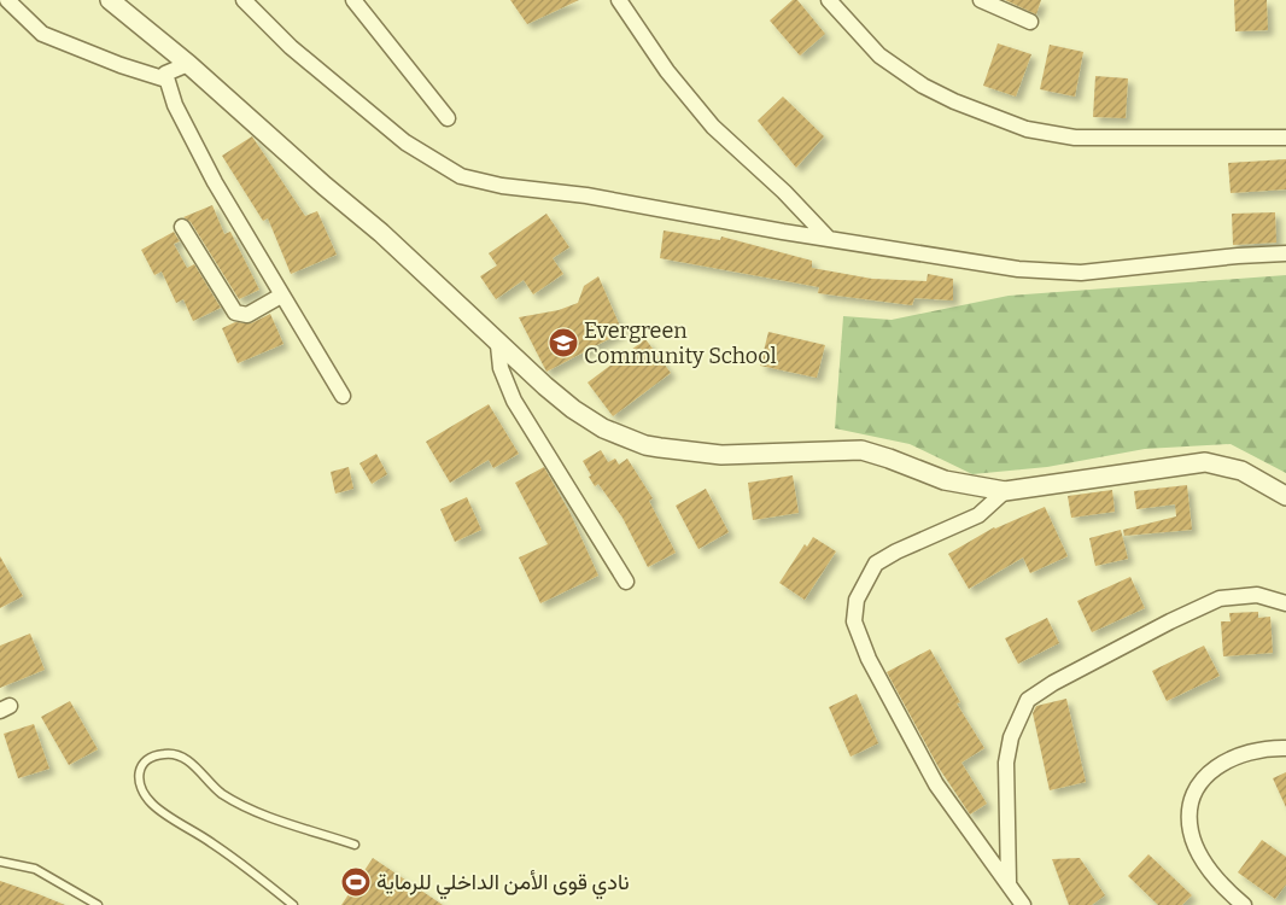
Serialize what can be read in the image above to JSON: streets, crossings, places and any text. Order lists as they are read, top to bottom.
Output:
{
  "places": {
    "school or university": ["Evergreen Community School"],
    "sports": ["نادي قوى الأمن الداخلي للرماية"]
  }
}
